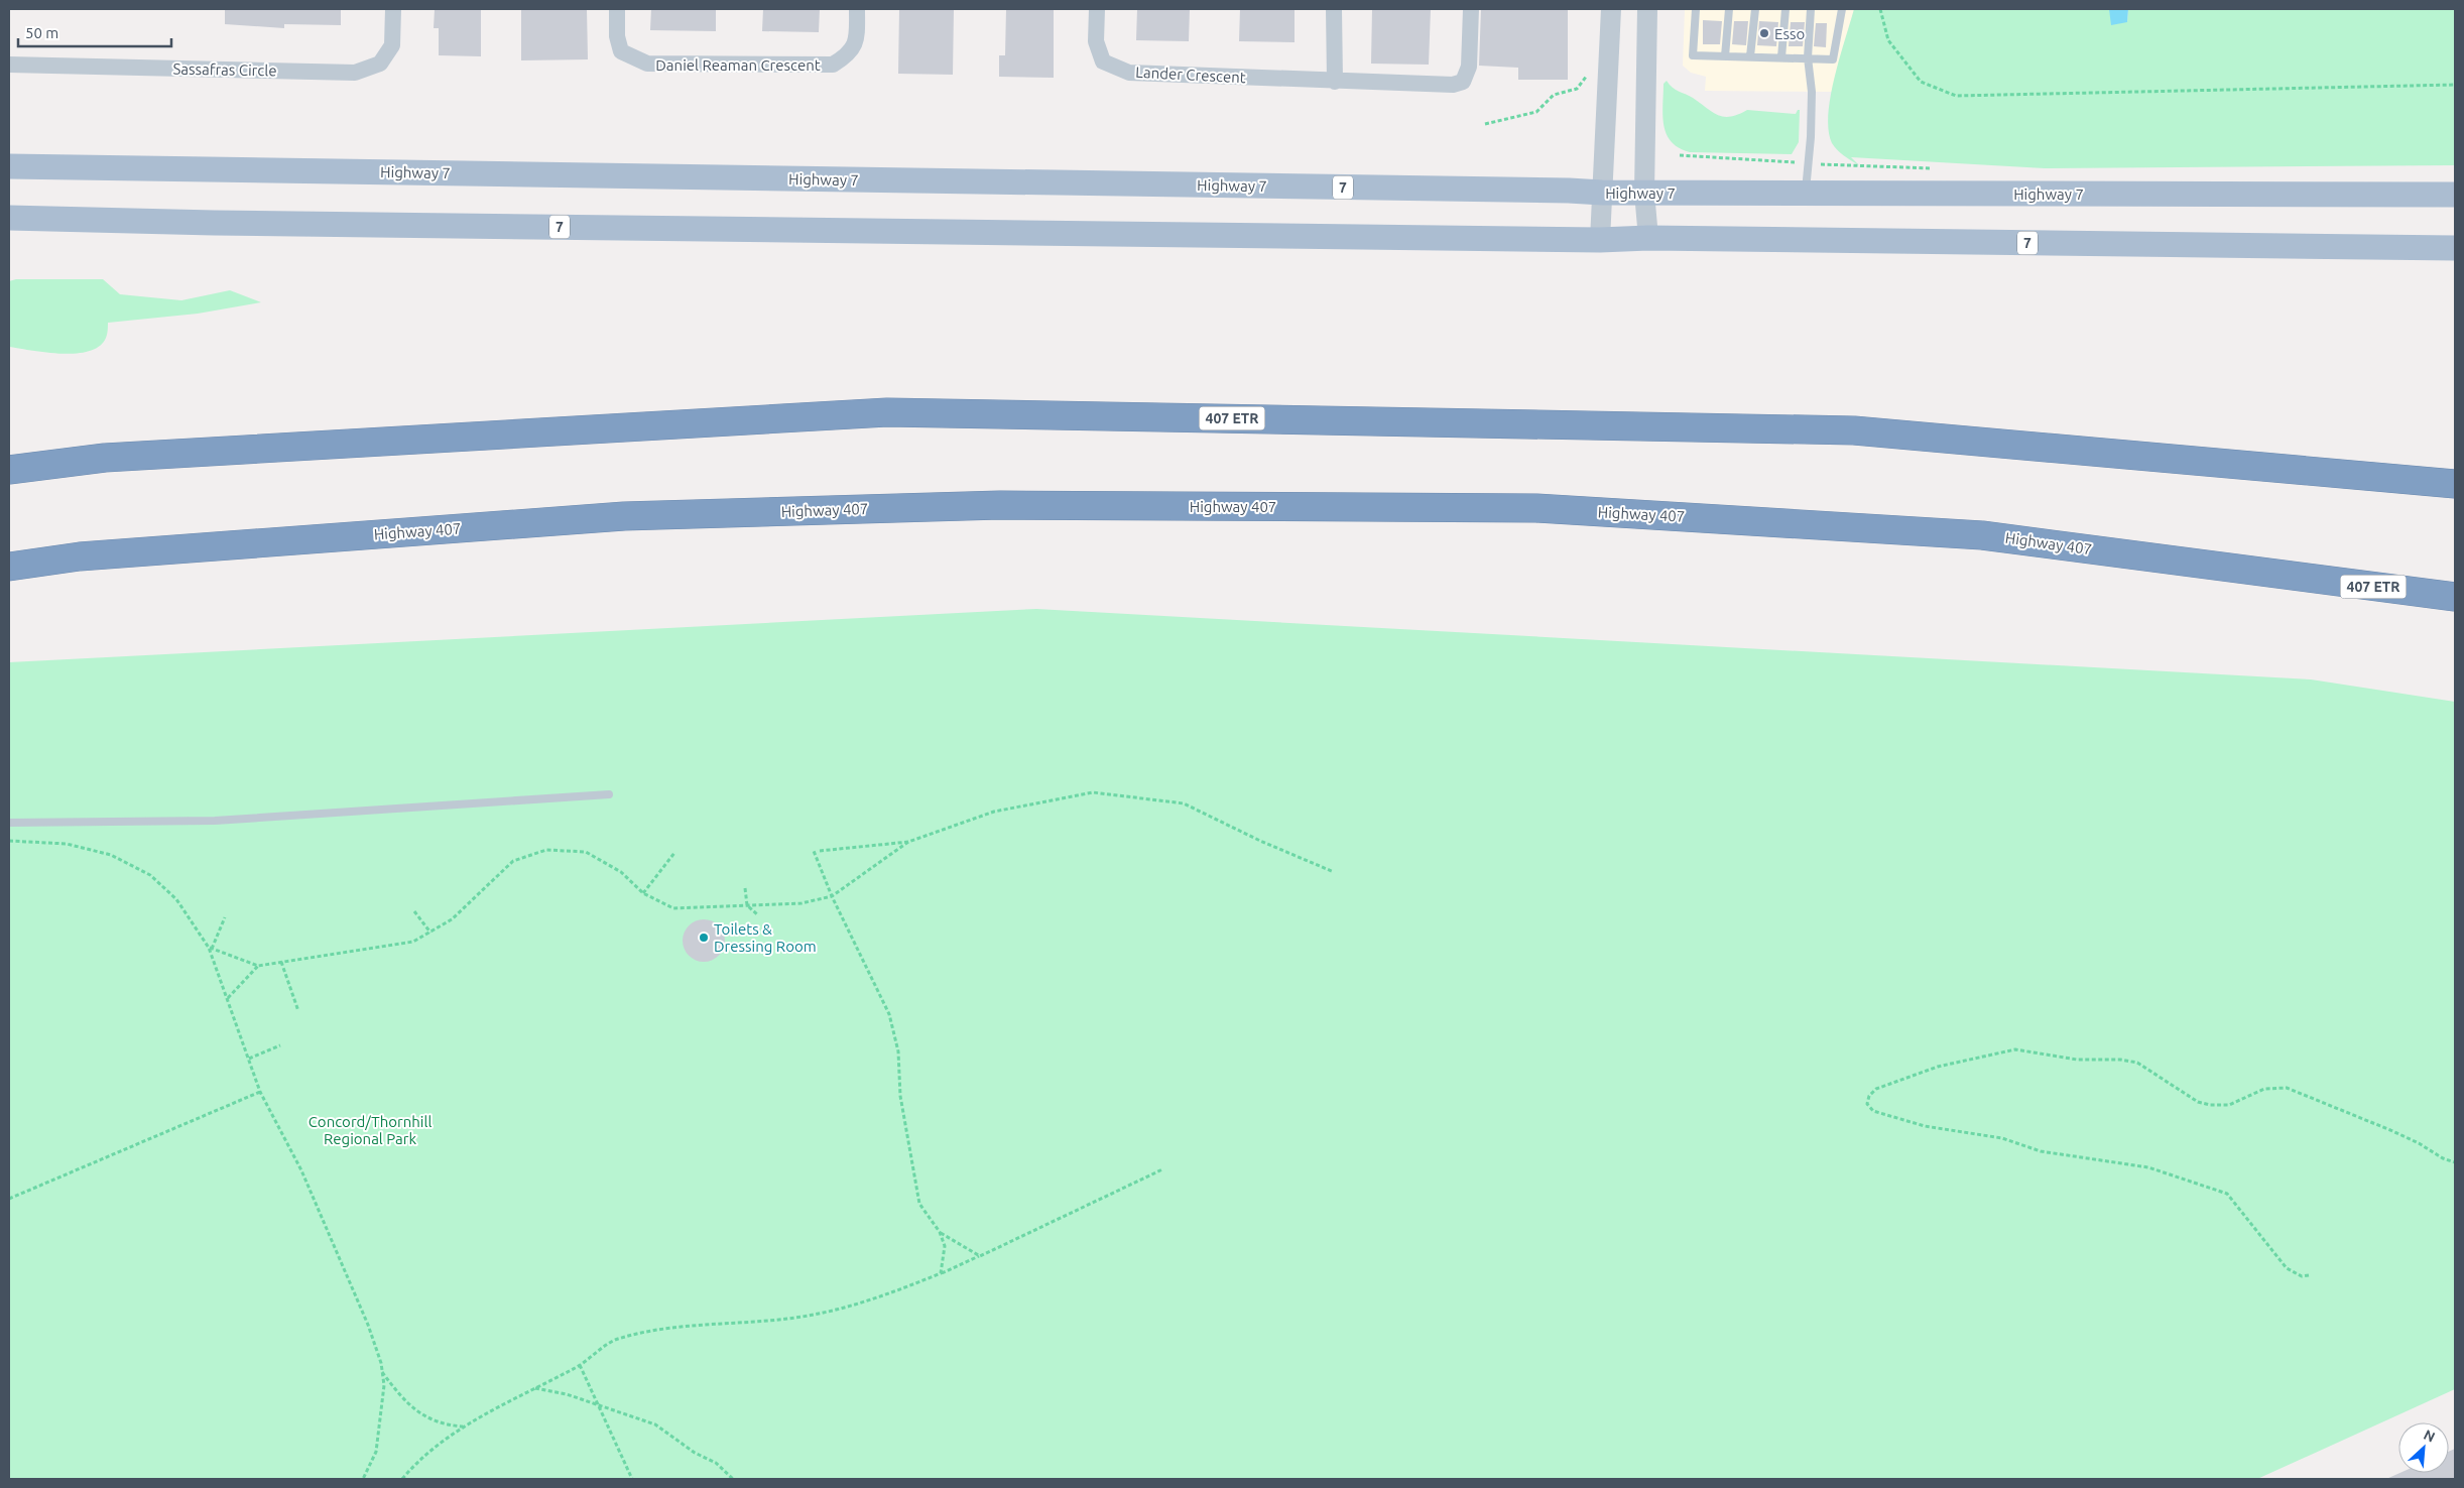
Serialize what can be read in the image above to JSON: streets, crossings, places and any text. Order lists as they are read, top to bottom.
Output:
{
  "streets": {
    "highway": ["407 ETR", "Highway 407"],
    "main road": ["Highway 7", "7"],
    "street": ["Daniel Reaman Crescent", "Sassafras Circle", "Lander Crescent"]
  },
  "parks": ["Concord/Thornhill Regional Park"],
  "places": ["Esso", "Toilets & Dressing Room"],
  "scale_bar": "50 m",
  "north": "top right"
}
